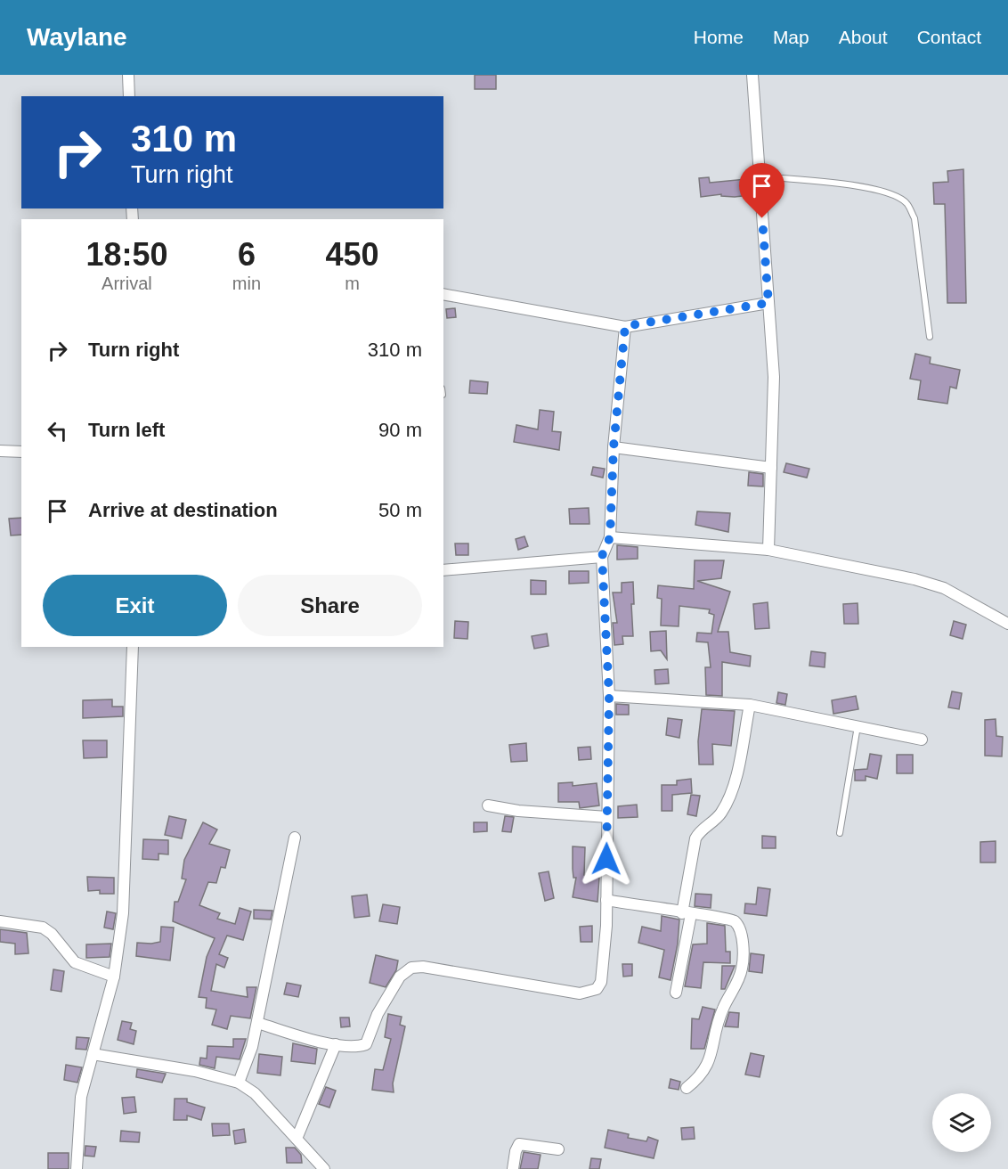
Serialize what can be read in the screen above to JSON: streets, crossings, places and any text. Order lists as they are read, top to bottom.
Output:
{
  "page": {
    "header": "Waylane",
    "nav": [
      "Home",
      "Map",
      "About",
      "Contact"
    ],
    "turn": ["310 m", "Turn right"],
    "eta": [
      "18:50",
      "Arrival",
      "6",
      "min",
      "450",
      "m"
    ],
    "list": [
      {
        "name": "Turn right",
        "value": "310 m"
      },
      {
        "name": "Turn left",
        "value": "90 m"
      },
      {
        "name": "Arrive at destination",
        "value": "50 m"
      }
    ],
    "buttons": ["Exit", "Share"]
  }
}
